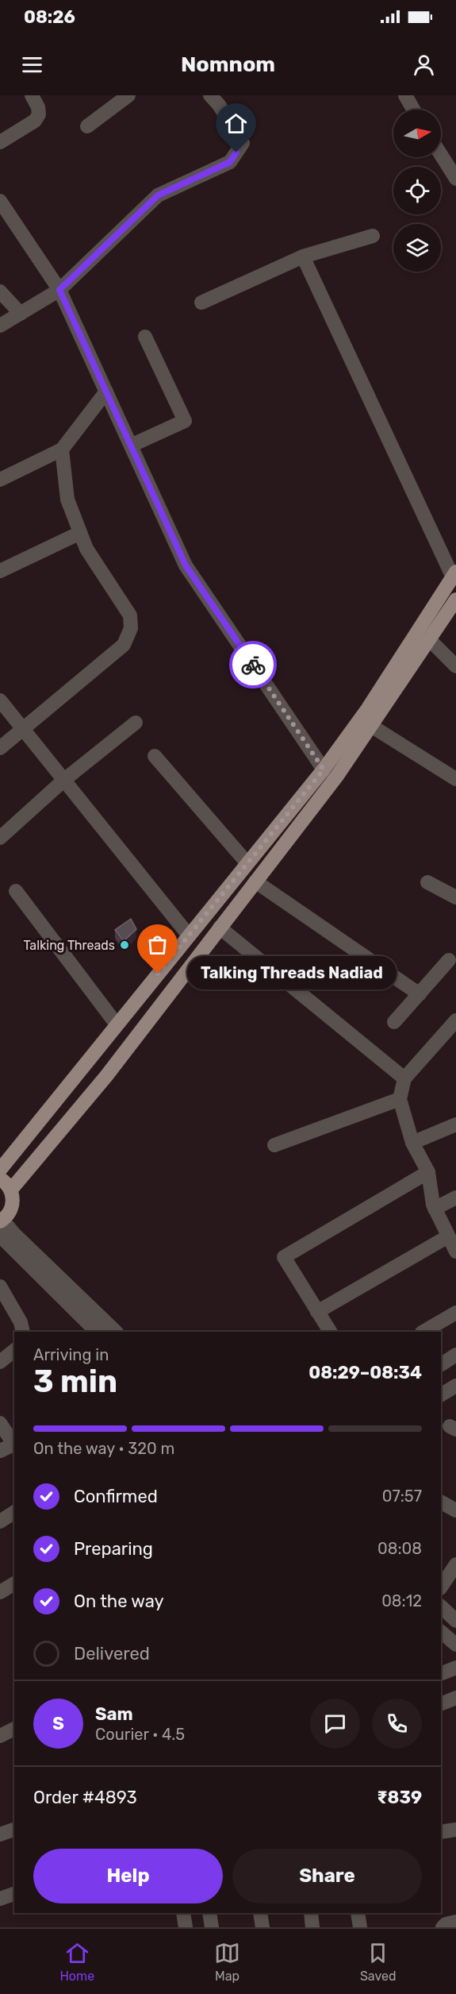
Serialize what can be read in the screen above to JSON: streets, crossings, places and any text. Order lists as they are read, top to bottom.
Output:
{
  "places": ["Talking Threads", "Talking Threads Nadiad"],
  "north": "right",
  "page": {
    "status": "08:26",
    "header": "Nomnom",
    "bubble": "Talking Threads Nadiad",
    "heading": ["3 min", "Arriving in", "08:29–08:34"],
    "panel": [
      "Sam",
      "Courier · 4.5",
      "Order #4893",
      "₹839"
    ],
    "bar": "On the way · 320 m",
    "list": [
      ["Confirmed", "07:57"],
      ["Preparing", "08:08"],
      ["On the way", "08:12"],
      "Delivered"
    ],
    "round": "S",
    "buttons": ["Help", "Share"],
    "tabs": ["Home", "Map", "Saved"]
  }
}
